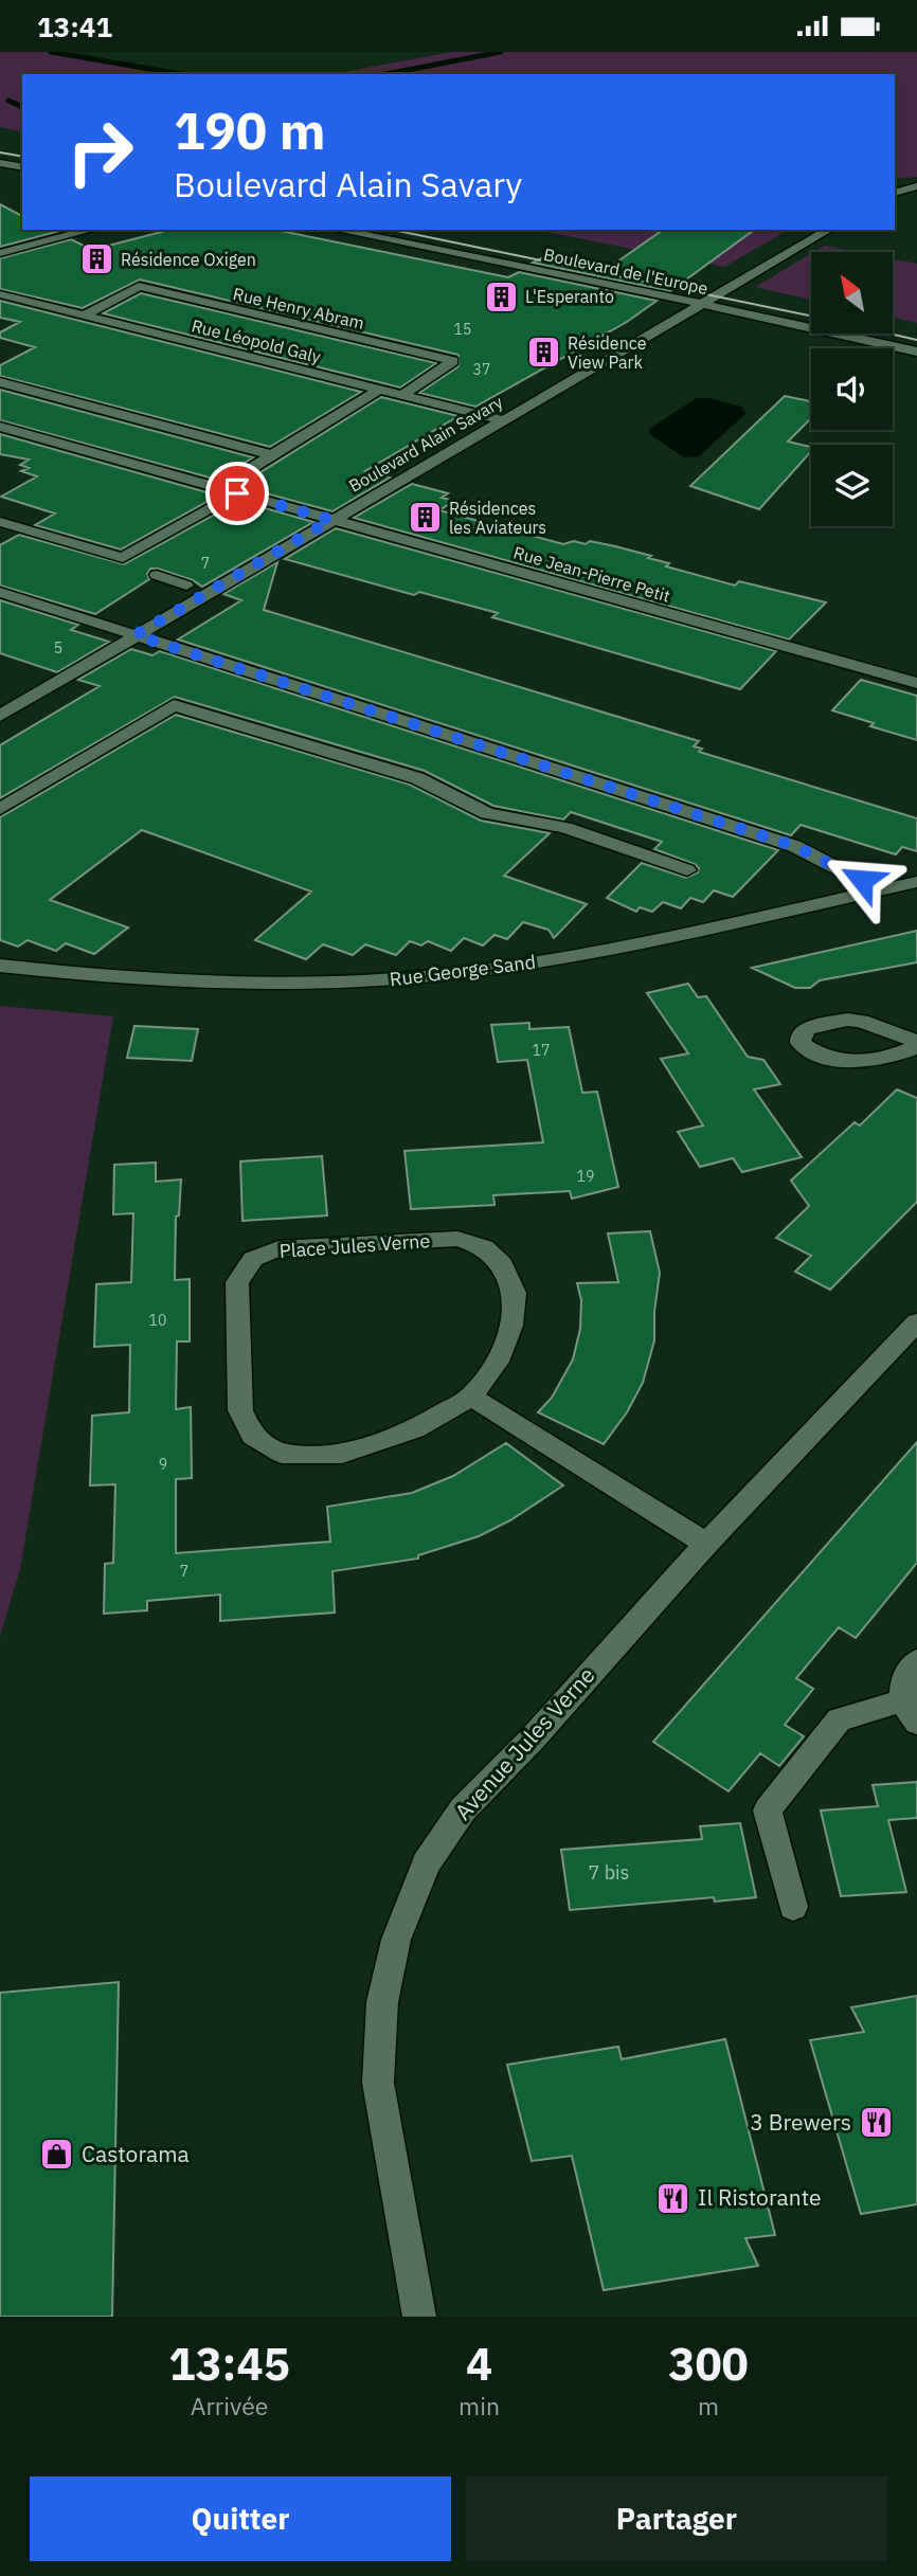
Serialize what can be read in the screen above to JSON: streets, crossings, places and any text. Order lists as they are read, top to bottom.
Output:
{
  "streets": {
    "street": [
      "Boulevard de l'Europe",
      "Rue Henry Abram",
      "Rue Léopold Galy",
      "Boulevard Alain Savary",
      "Rue Jean-Pierre Petit",
      "Rue George Sand",
      "Place Jules Verne",
      "Avenue Jules Verne"
    ]
  },
  "crossings": [
    ["Boulevard de l'Europe", "Boulevard Alain Savary"],
    ["Rue Henry Abram", "Rue Léopold Galy"],
    ["Rue Léopold Galy", "Boulevard Alain Savary"],
    ["Boulevard Alain Savary", "Rue Jean-Pierre Petit"]
  ],
  "places": {
    "building": [
      "Résidence Oxigen",
      "L'Esperanto",
      "Résidence View Park",
      "Résidences les Aviateurs"
    ],
    "restaurant": ["3 Brewers", "Il Ristorante"],
    "shop": ["Castorama"]
  },
  "house_numbers": [
    "15",
    "37",
    "7",
    "5",
    "17",
    "19",
    "10",
    "9",
    "7",
    "7 bis"
  ],
  "north": "top left",
  "page": {
    "status": "13:41",
    "turn": ["190 m", "Boulevard Alain Savary"],
    "eta": [
      "13:45",
      "Arrivée",
      "4",
      "min",
      "300",
      "m"
    ],
    "buttons": ["Quitter", "Partager"]
  }
}
